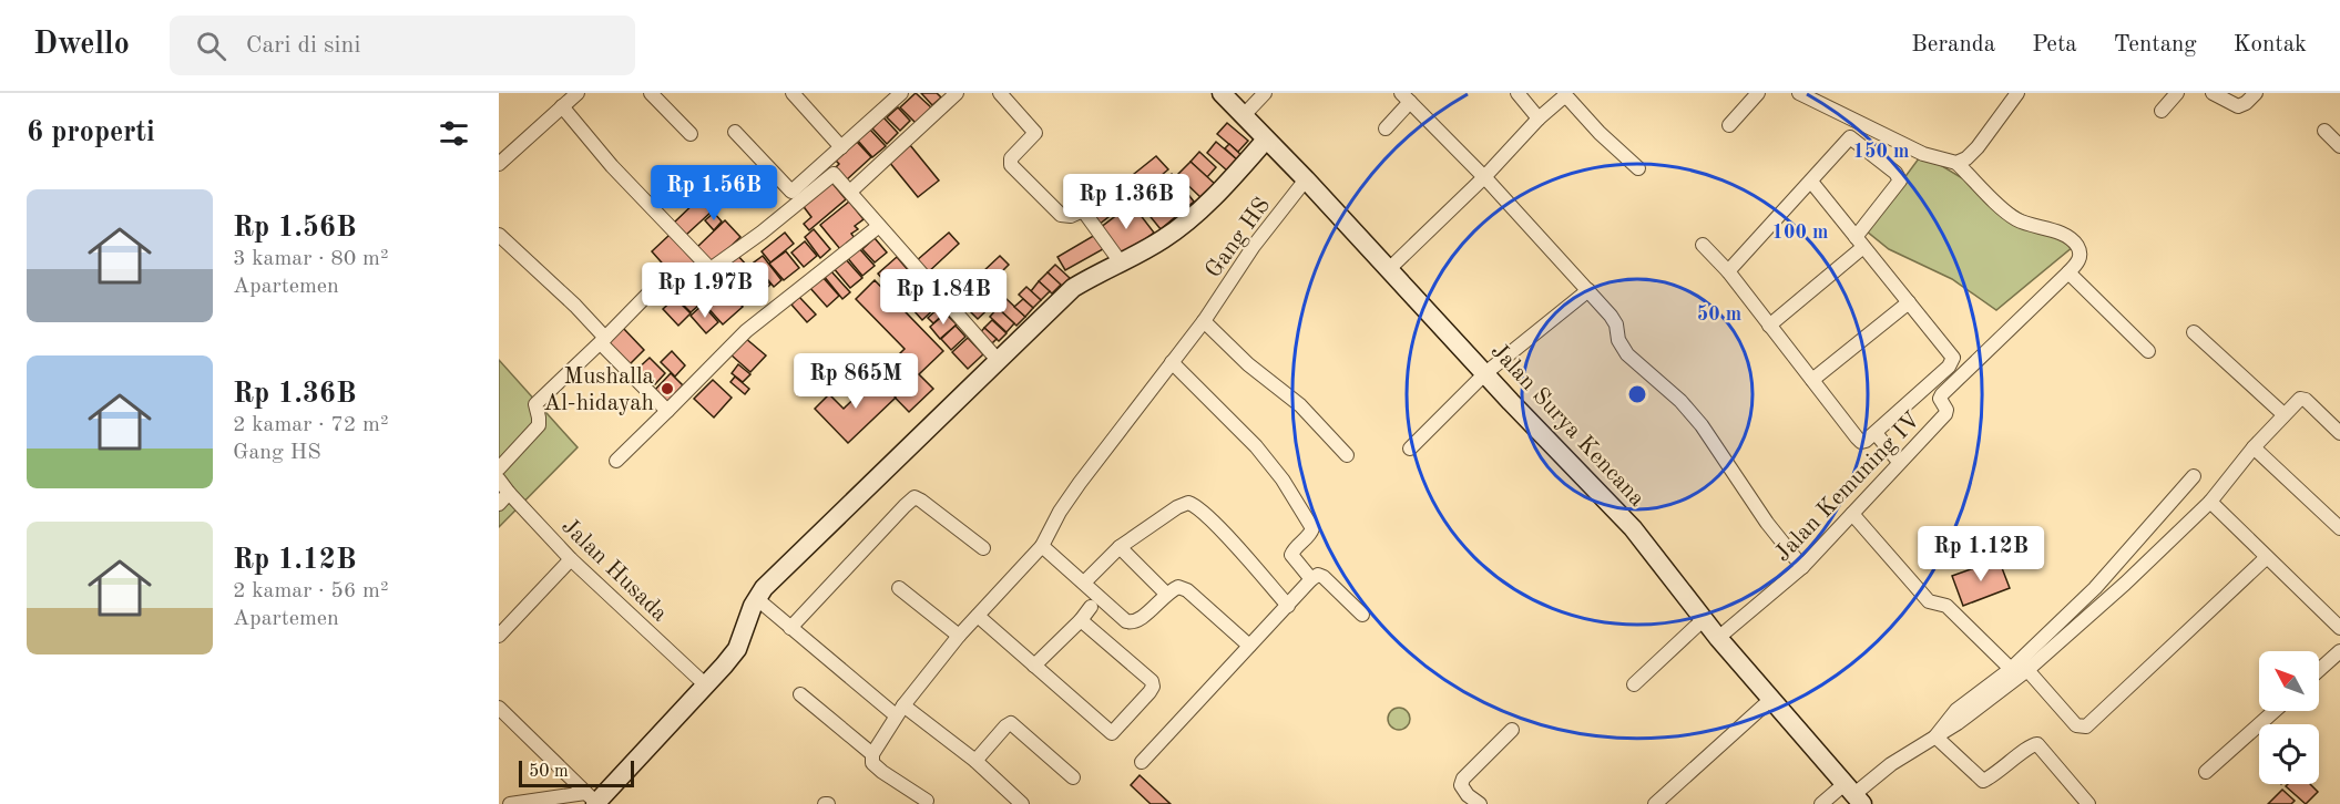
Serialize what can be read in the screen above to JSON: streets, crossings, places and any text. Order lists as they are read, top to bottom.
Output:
{
  "streets": {
    "street": [
      "Gang HS",
      "Jalan Surya Kencana",
      "Jalan Kemuning IV",
      "Jalan Husada"
    ]
  },
  "crossings": [
    ["Gang HS", "Jalan Surya Kencana"],
    ["Jalan Surya Kencana", "Jalan Kemuning IV"]
  ],
  "places": ["Mushalla Al-hidayah"],
  "scale_bar": "50 m",
  "north": "top left",
  "page": {
    "header": "Dwello",
    "search": "Cari di sini",
    "nav": [
      "Beranda",
      "Peta",
      "Tentang",
      "Kontak"
    ],
    "heading": "6 properti",
    "price": [
      "Rp 1.56B",
      "Rp 1.36B",
      "Rp 1.97B",
      "Rp 1.84B",
      "Rp 865M",
      "Rp 1.12B"
    ],
    "list": [
      {
        "name": "Rp 1.56B",
        "note": "3 kamar · 80 m² · Apartemen"
      },
      {
        "name": "Rp 1.36B",
        "note": "2 kamar · 72 m² · Gang HS"
      },
      {
        "name": "Rp 1.12B",
        "note": "2 kamar · 56 m² · Apartemen"
      }
    ],
    "scale": "50 m"
  },
  "rings": ["150 m", "100 m", "50 m"]
}
